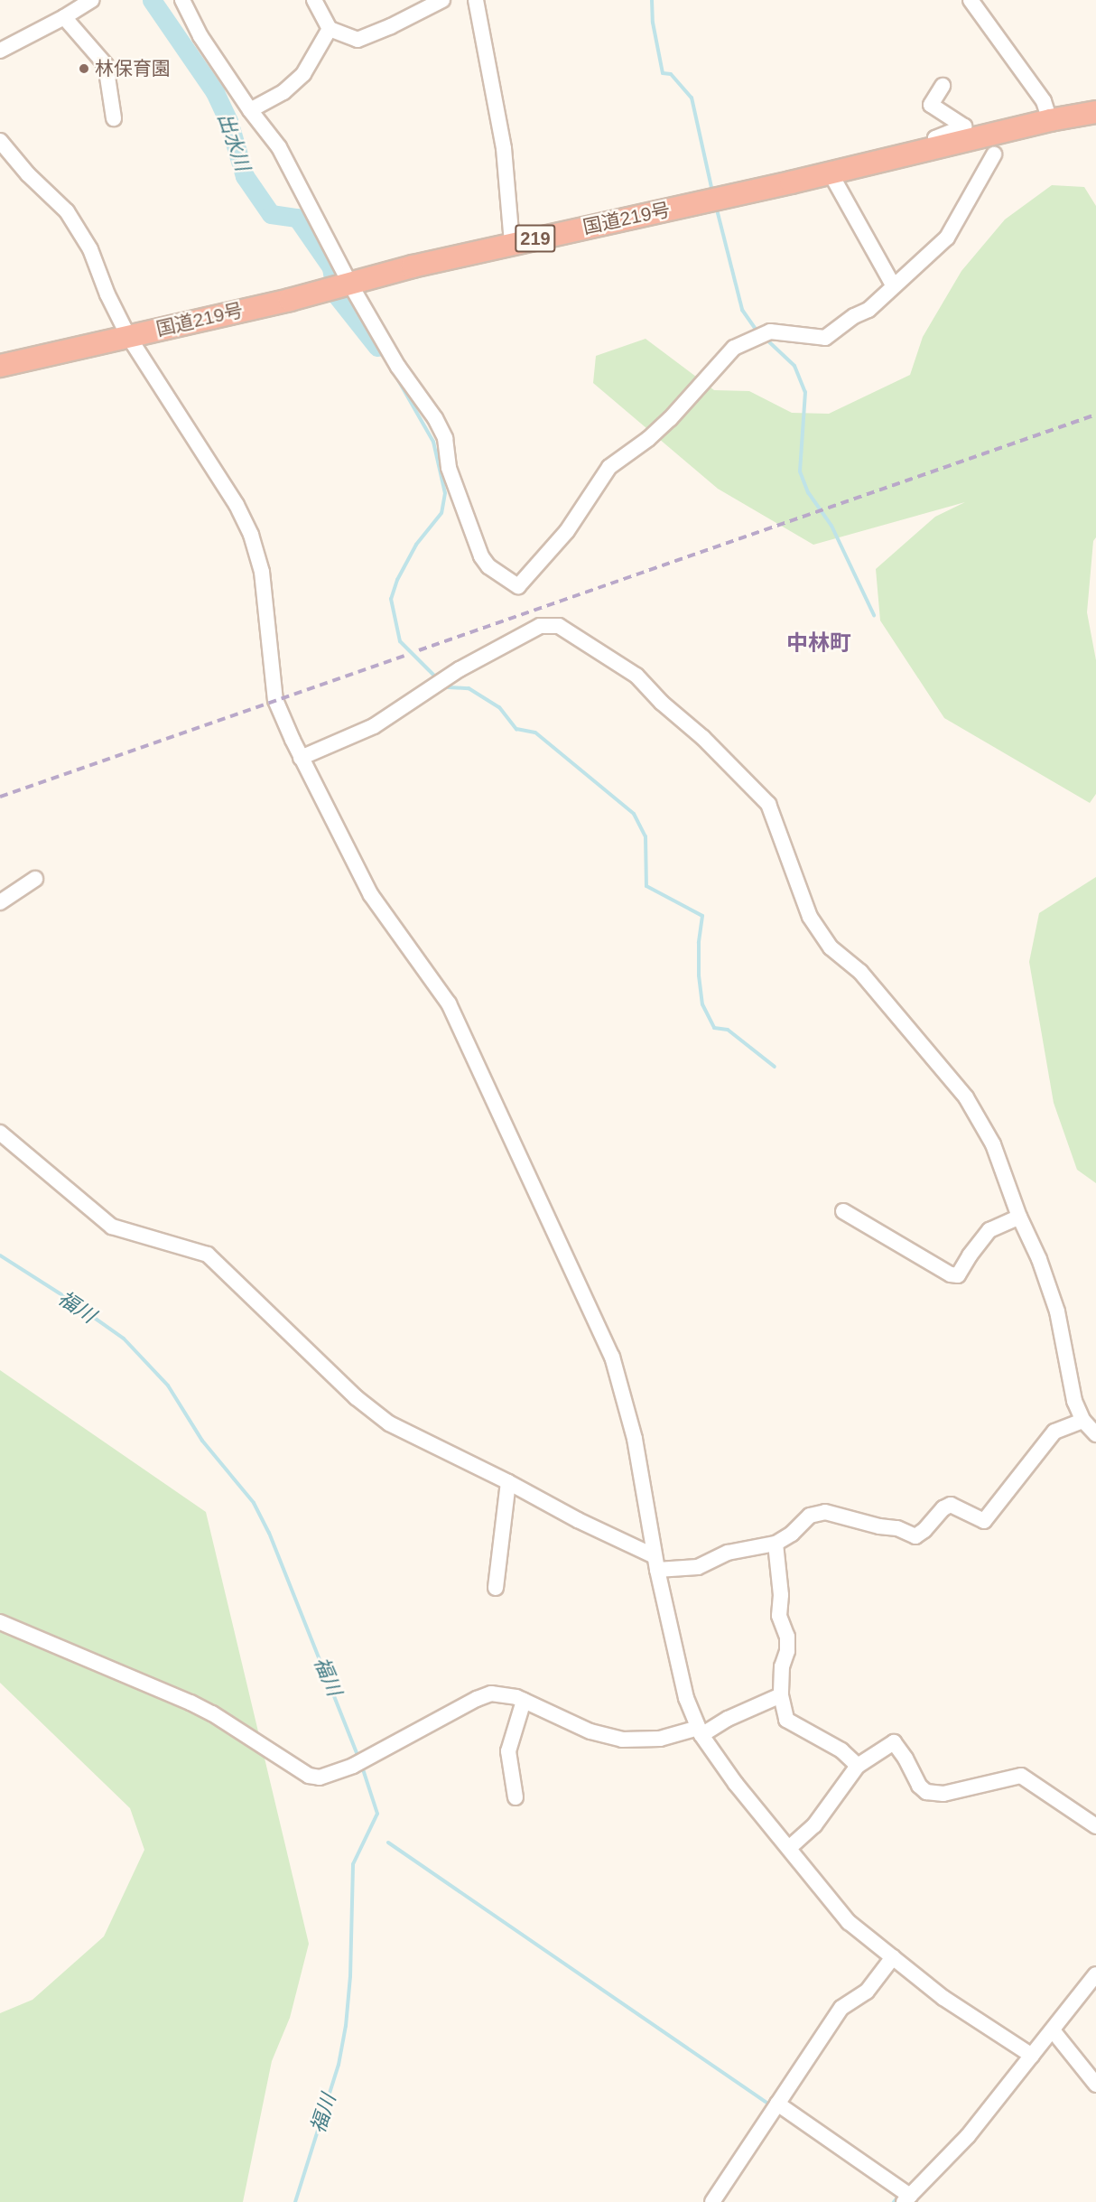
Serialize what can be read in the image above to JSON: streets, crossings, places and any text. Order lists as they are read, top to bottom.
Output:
{
  "streets": {
    "highway": ["国道219号", "219"]
  },
  "districts": ["中林町"],
  "water": ["出水川", "福川"],
  "places": ["林保育園"]
}
